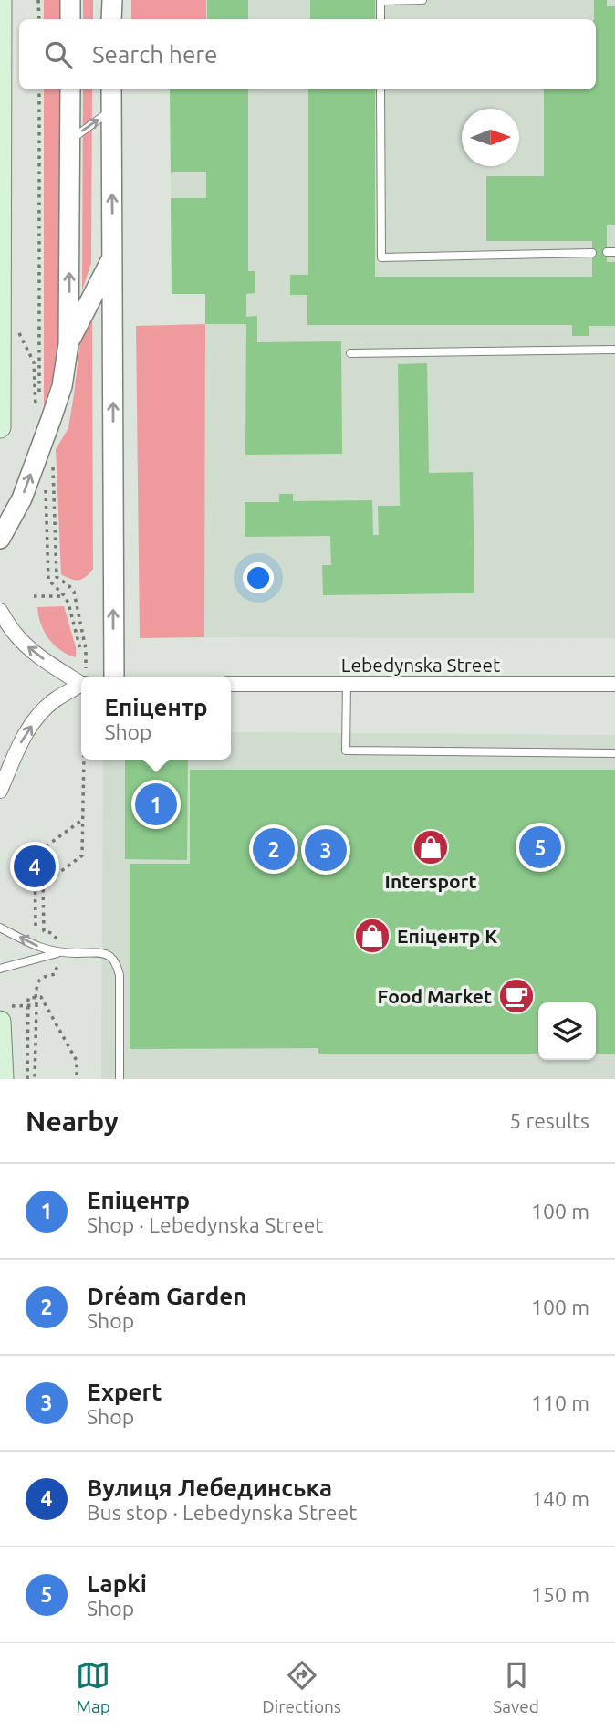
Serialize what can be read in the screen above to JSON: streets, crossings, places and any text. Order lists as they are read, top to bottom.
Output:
{
  "streets": {
    "street": ["Lebedynska Street"]
  },
  "places": {
    "shop": ["Intersport", "Епіцентр К"],
    "cafe": ["Food Market"]
  },
  "north": "right",
  "page": {
    "search": "Search here",
    "popup": ["Епіцентр", "Shop"],
    "pins": [
      "1",
      "5",
      "2",
      "3",
      "4"
    ],
    "heading": ["Nearby", "5 results"],
    "list": [
      {
        "mark": "1",
        "name": "Епіцентр",
        "note": "Shop · Lebedynska Street",
        "value": "100 m"
      },
      {
        "mark": "2",
        "name": "Dréam Garden",
        "note": "Shop",
        "value": "100 m"
      },
      {
        "mark": "3",
        "name": "Expert",
        "note": "Shop",
        "value": "110 m"
      },
      {
        "mark": "4",
        "name": "Вулиця Лебединська",
        "note": "Bus stop · Lebedynska Street",
        "value": "140 m"
      },
      {
        "mark": "5",
        "name": "Lapki",
        "note": "Shop",
        "value": "150 m"
      }
    ],
    "nav": ["Map", "Directions", "Saved"]
  }
}
